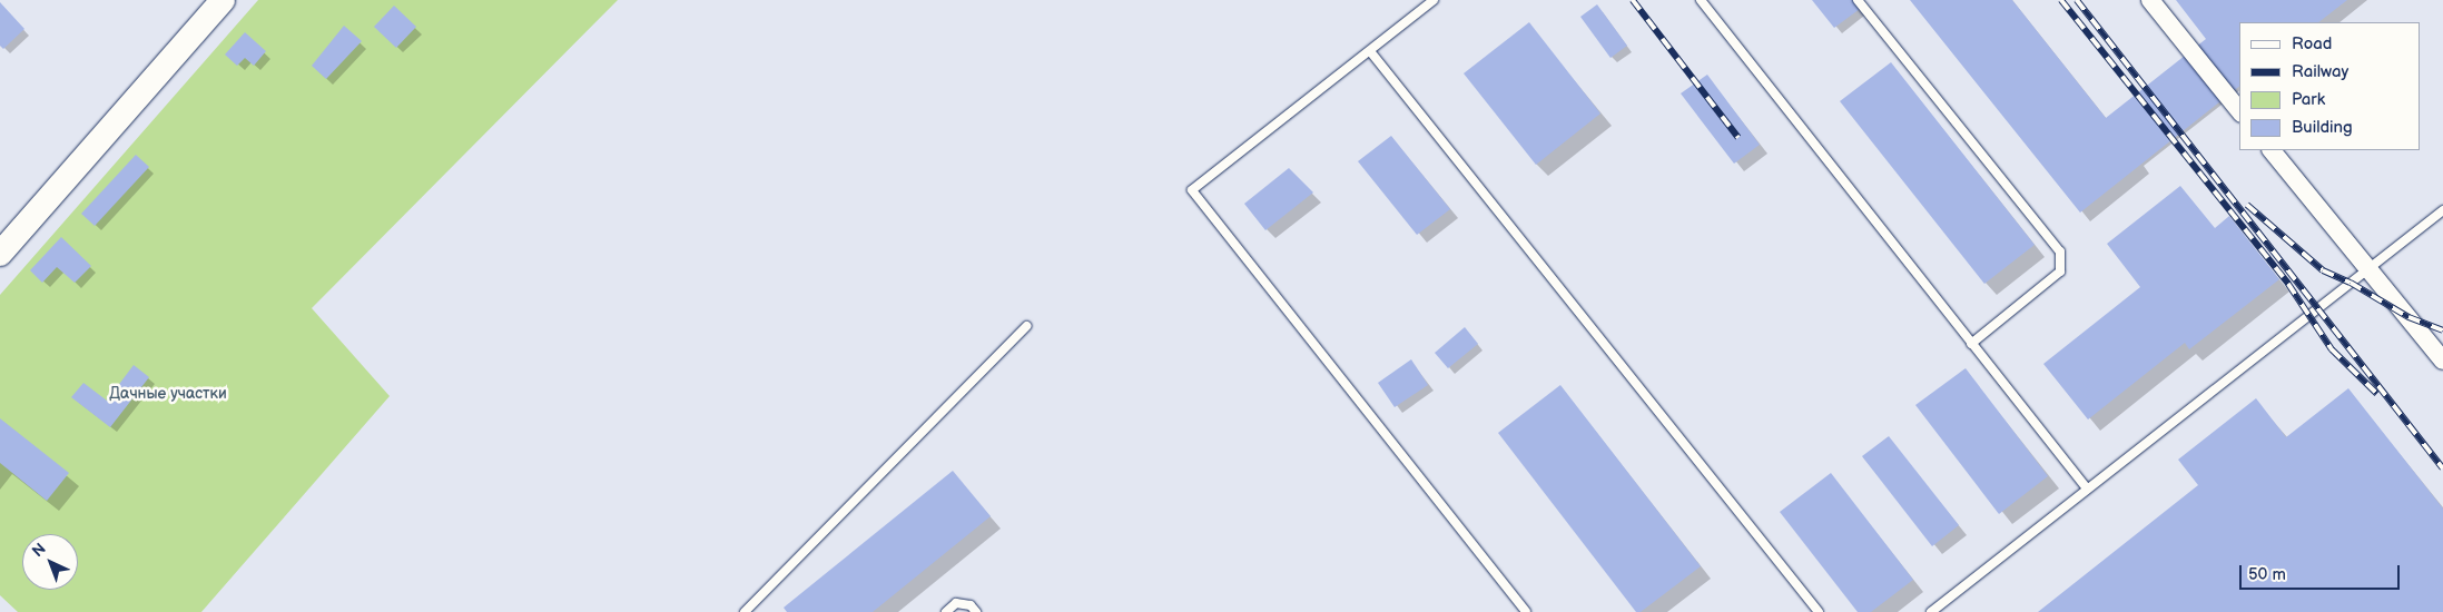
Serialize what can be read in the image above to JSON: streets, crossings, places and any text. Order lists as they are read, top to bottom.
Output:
{
  "parks": ["Дачные участки"],
  "legend": [
    "Road",
    "Railway",
    "Park",
    "Building"
  ],
  "scale_bar": "50 m",
  "north": "top left"
}
